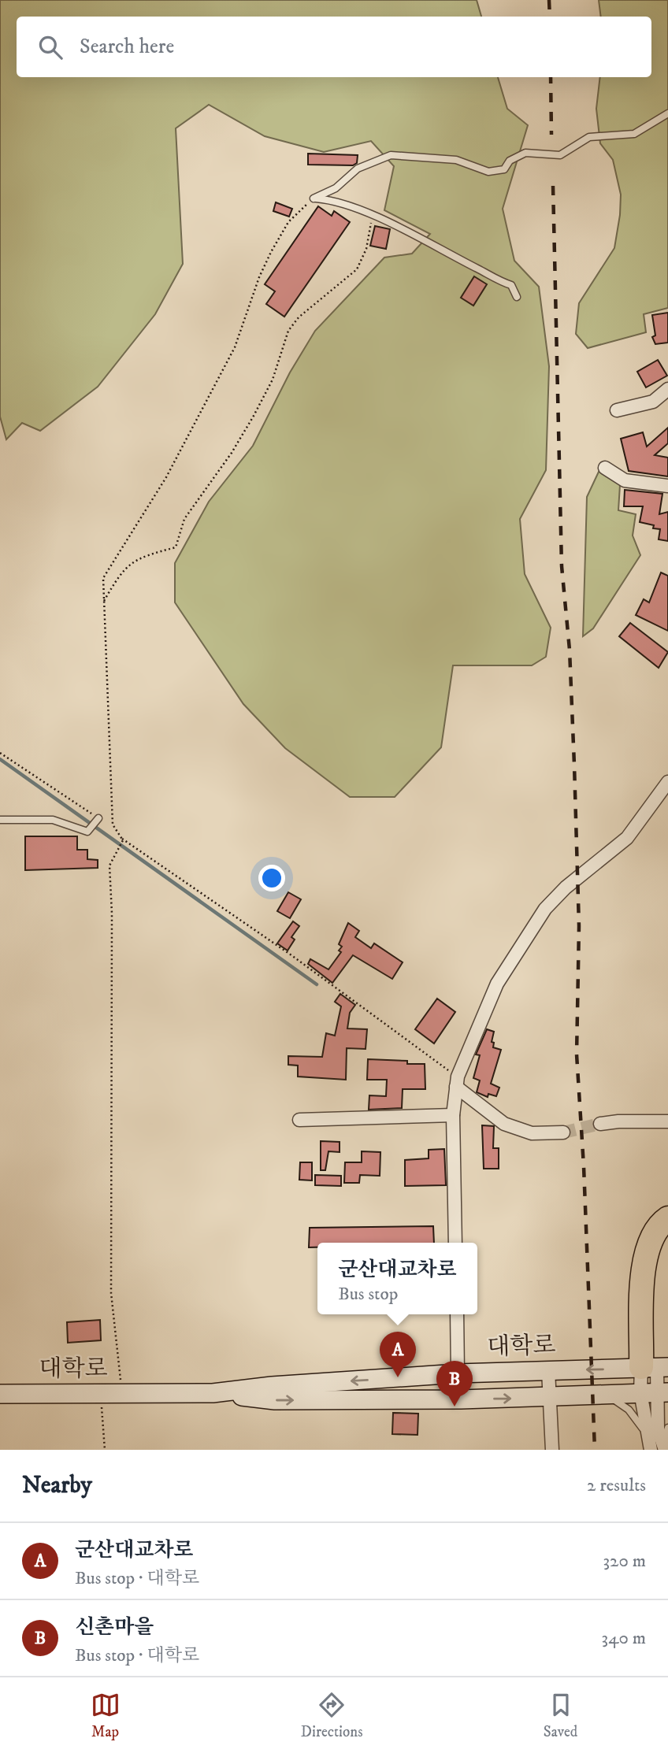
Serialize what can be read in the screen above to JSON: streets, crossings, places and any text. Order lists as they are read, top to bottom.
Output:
{
  "streets": {
    "street": ["대학로"]
  },
  "page": {
    "search": "Search here",
    "popup": ["군산대교차로", "Bus stop"],
    "pins": ["A", "B"],
    "heading": ["Nearby", "2 results"],
    "list": [
      {
        "mark": "A",
        "name": "군산대교차로",
        "note": "Bus stop · 대학로",
        "value": "320 m"
      },
      {
        "mark": "B",
        "name": "신촌마을",
        "note": "Bus stop · 대학로",
        "value": "340 m"
      }
    ],
    "nav": ["Map", "Directions", "Saved"]
  }
}
